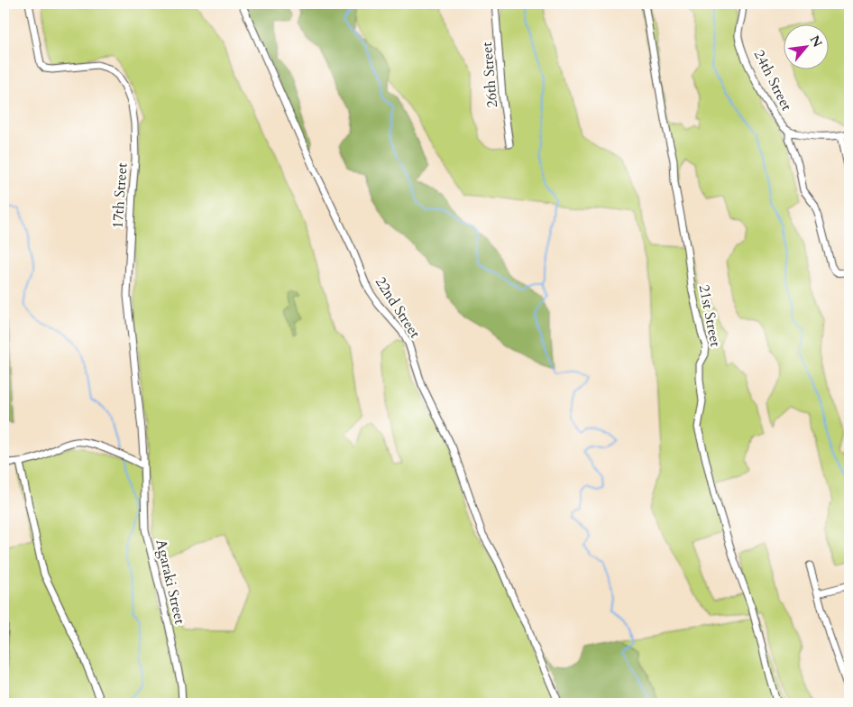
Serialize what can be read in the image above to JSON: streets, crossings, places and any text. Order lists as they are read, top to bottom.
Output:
{
  "streets": {
    "street": [
      "26th Street",
      "24th Street",
      "17th Street",
      "22nd Street",
      "21st Street",
      "Agaraki Street"
    ]
  },
  "crossings": [
    ["17th Street", "Agaraki Street"]
  ],
  "north": "top right"
}
